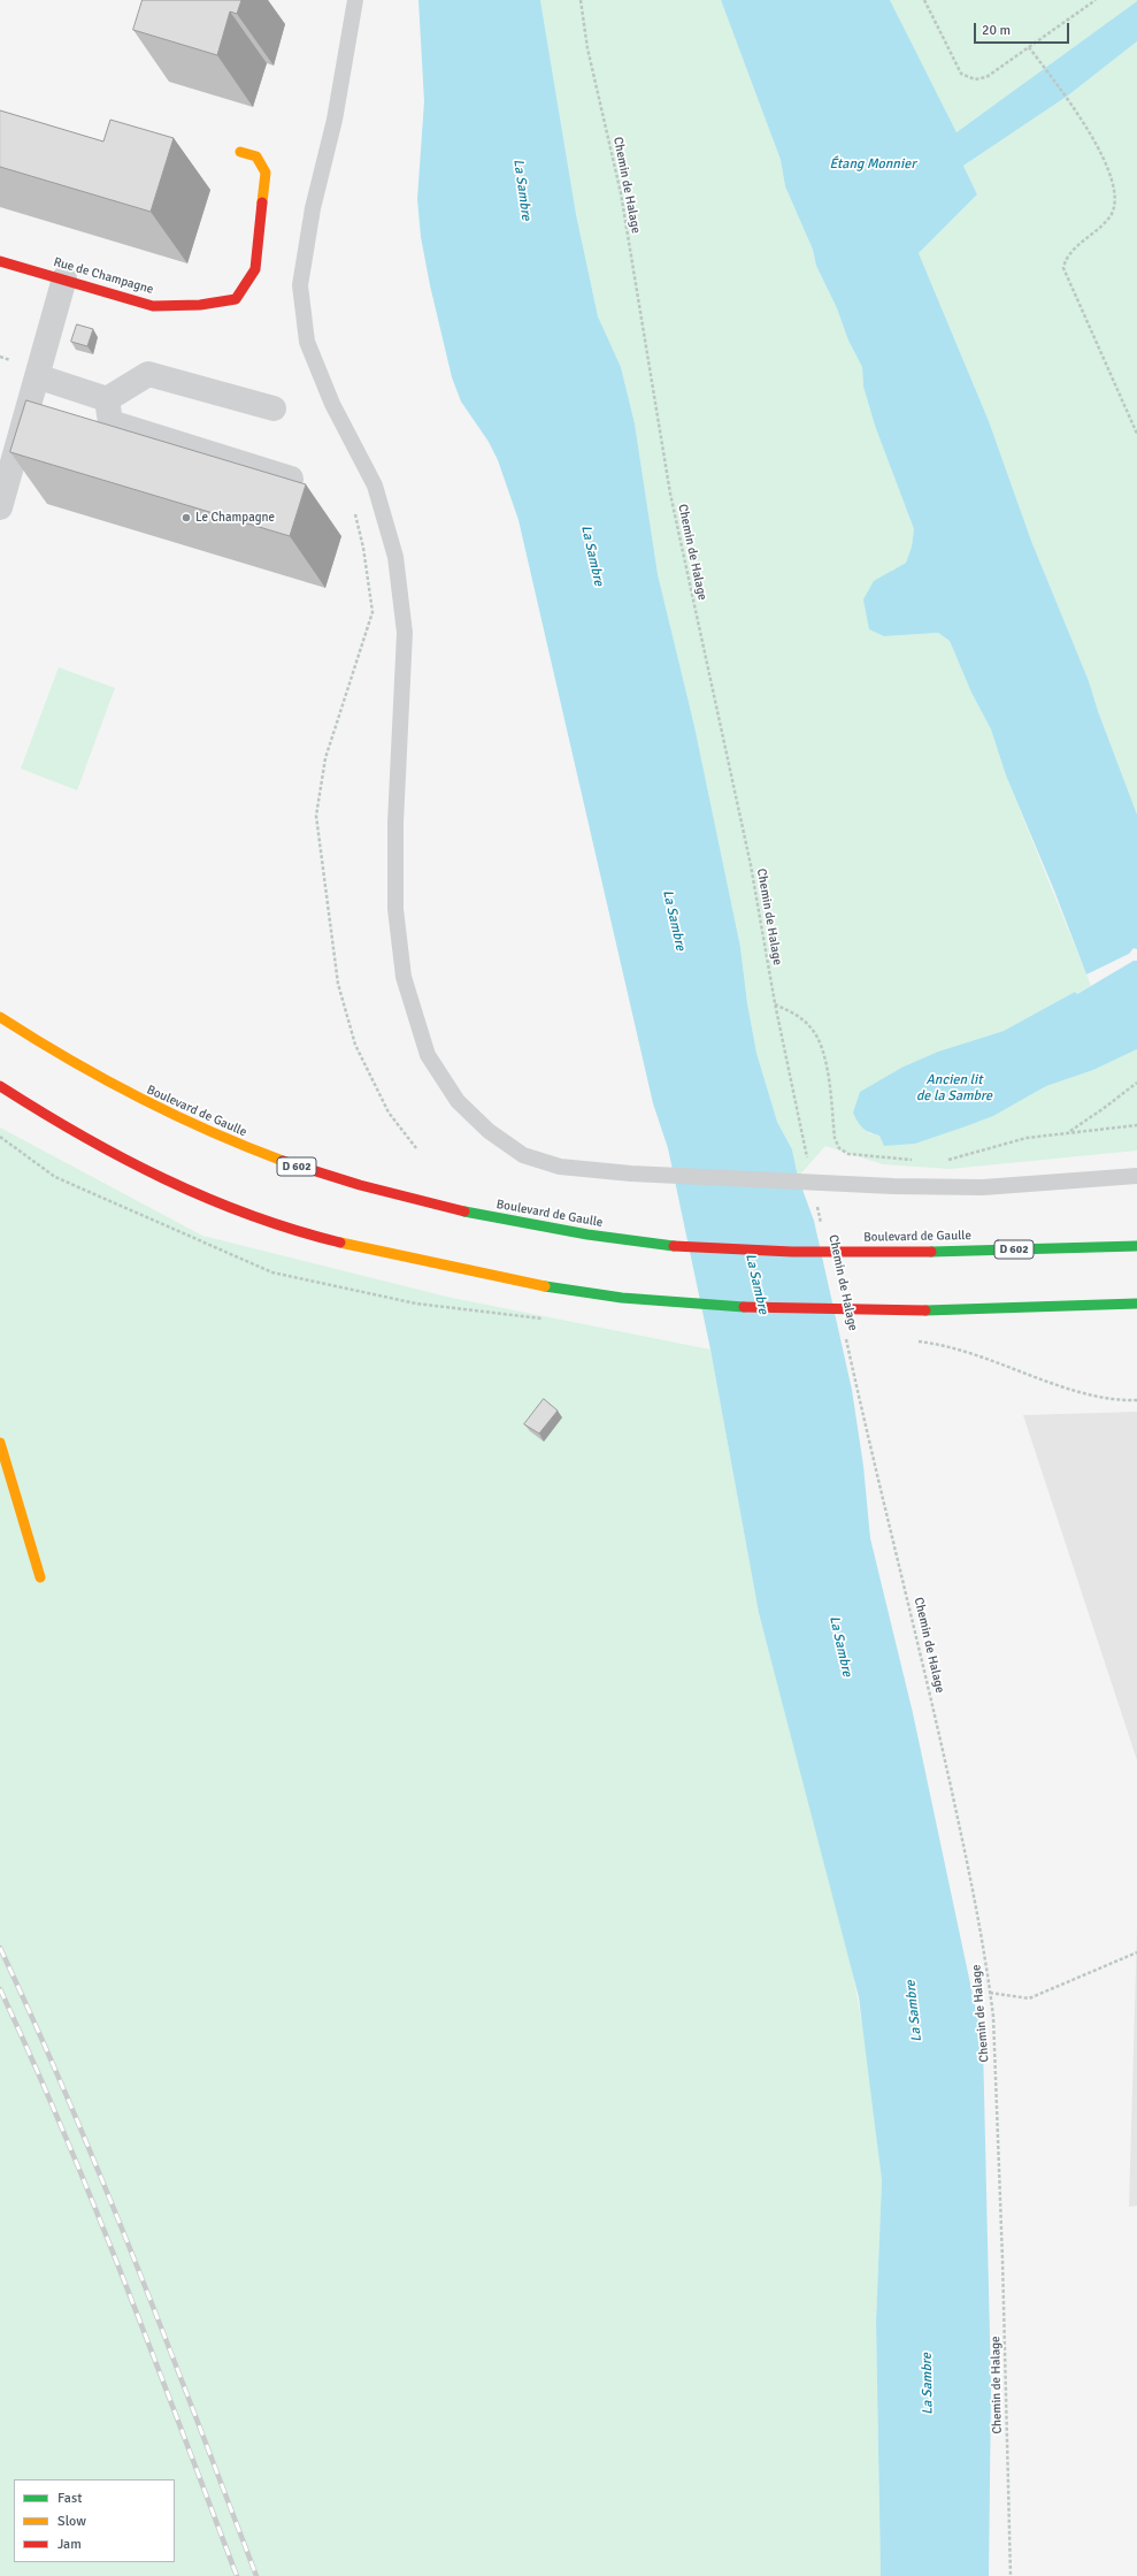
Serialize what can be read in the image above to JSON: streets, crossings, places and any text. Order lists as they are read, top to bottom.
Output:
{
  "streets": {
    "main road": ["Rue de Champagne", "Boulevard de Gaulle", "D 602"],
    "path": ["Chemin de Halage"]
  },
  "water": ["Étang Monnier", "La Sambre", "Ancien lit de la Sambre"],
  "places": ["Le Champagne"],
  "legend": ["Fast", "Slow", "Jam"],
  "scale_bar": "20 m"
}
